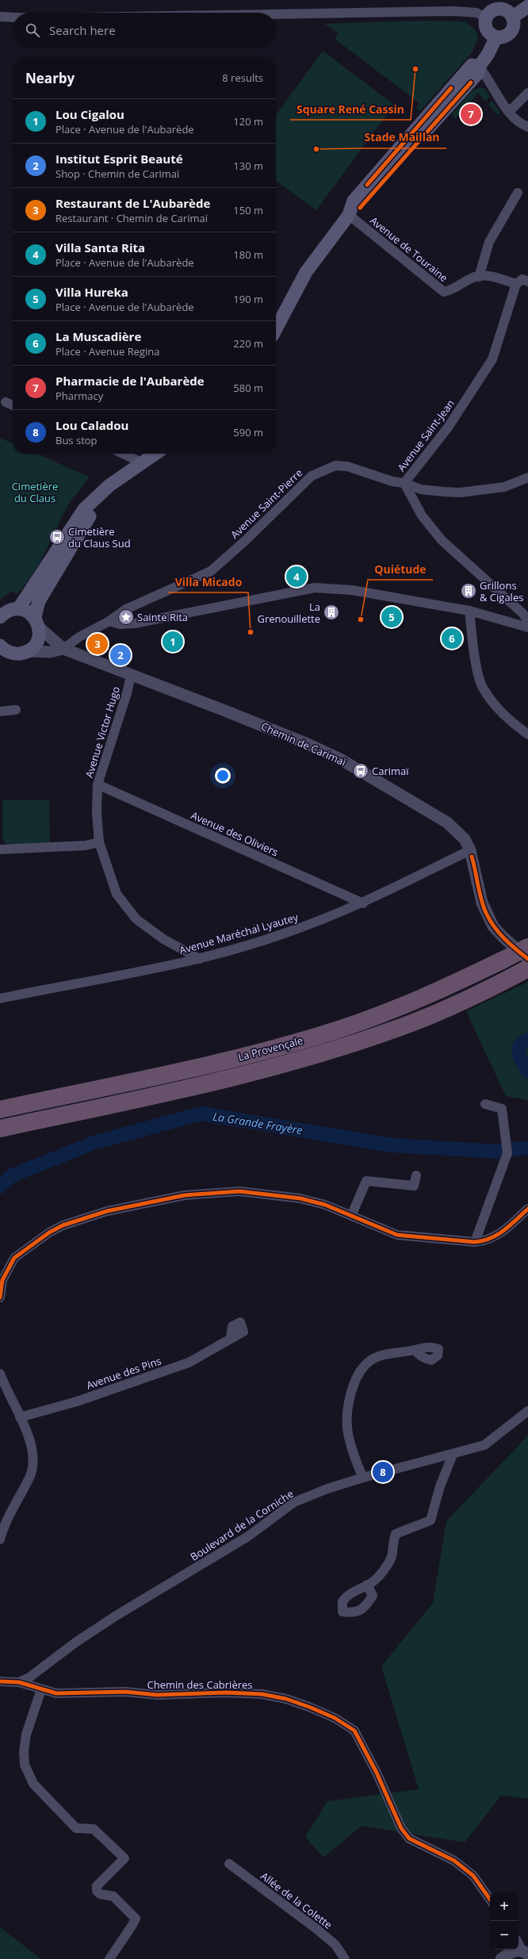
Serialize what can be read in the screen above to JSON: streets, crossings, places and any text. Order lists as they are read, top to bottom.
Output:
{
  "streets": {
    "highway": ["La Provençale"],
    "street": [
      "Avenue de Touraine",
      "Avenue Saint-Jean",
      "Avenue Saint-Pierre",
      "Avenue Victor Hugo",
      "Chemin de Carimaï",
      "Avenue des Oliviers",
      "Avenue Maréchal Lyautey",
      "Avenue des Pins",
      "Boulevard de la Corniche",
      "Chemin des Cabrières",
      "Allée de la Colette"
    ]
  },
  "crossings": [
    ["Avenue de Touraine", "Avenue Saint-Jean"],
    ["Avenue Saint-Jean", "Avenue Saint-Pierre"],
    ["Avenue Saint-Pierre", "Chemin de Carimaï"],
    ["Avenue Victor Hugo", "Chemin de Carimaï"],
    ["Avenue Victor Hugo", "Avenue des Oliviers"],
    ["Avenue Victor Hugo", "Avenue Maréchal Lyautey"],
    ["Chemin de Carimaï", "Avenue Maréchal Lyautey"],
    ["Avenue des Oliviers", "Avenue Maréchal Lyautey"],
    ["Boulevard de la Corniche", "Chemin des Cabrières"]
  ],
  "water": ["La Grande Frayère"],
  "parks": ["Cimetière du Claus"],
  "places": {
    "other": [
      "Square René Cassin",
      "Stade Maillan",
      "Quiétude",
      "Villa Micado"
    ],
    "bus stop": ["Cimetière du Claus Sud", "Carimaï"],
    "building": ["Grillons & Cigales", "La Grenouillette"],
    "place": ["Sainte Rita"]
  },
  "page": {
    "search": "Search here",
    "heading": ["Nearby", "8 results"],
    "list": [
      {
        "mark": "1",
        "name": "Lou Cigalou",
        "note": "Place · Avenue de l'Aubarède",
        "value": "120 m"
      },
      {
        "mark": "2",
        "name": "Institut Esprit Beauté",
        "note": "Shop · Chemin de Carimaï",
        "value": "130 m"
      },
      {
        "mark": "3",
        "name": "Restaurant de L'Aubarède",
        "note": "Restaurant · Chemin de Carimaï",
        "value": "150 m"
      },
      {
        "mark": "4",
        "name": "Villa Santa Rita",
        "note": "Place · Avenue de l'Aubarède",
        "value": "180 m"
      },
      {
        "mark": "5",
        "name": "Villa Hureka",
        "note": "Place · Avenue de l'Aubarède",
        "value": "190 m"
      },
      {
        "mark": "6",
        "name": "La Muscadière",
        "note": "Place · Avenue Regina",
        "value": "220 m"
      },
      {
        "mark": "7",
        "name": "Pharmacie de l'Aubarède",
        "note": "Pharmacy",
        "value": "580 m"
      },
      {
        "mark": "8",
        "name": "Lou Caladou",
        "note": "Bus stop",
        "value": "590 m"
      }
    ],
    "pins": [
      "7",
      "4",
      "5",
      "6",
      "1",
      "3",
      "2",
      "8"
    ],
    "map_buttons": ["+", "−"]
  }
}
